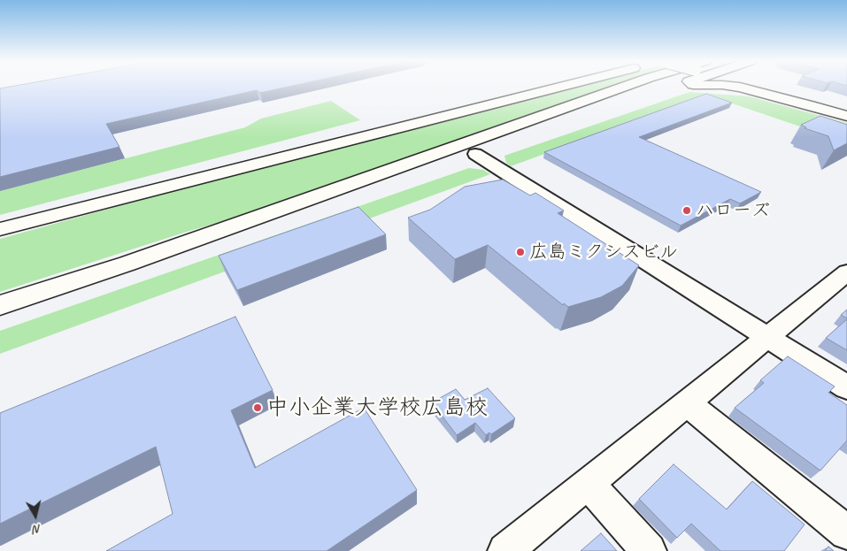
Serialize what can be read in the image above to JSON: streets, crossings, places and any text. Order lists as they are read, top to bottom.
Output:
{
  "places": ["ハローズ", "広島ミクシスビル", "中小企業大学校広島校"],
  "north": "bottom"
}
